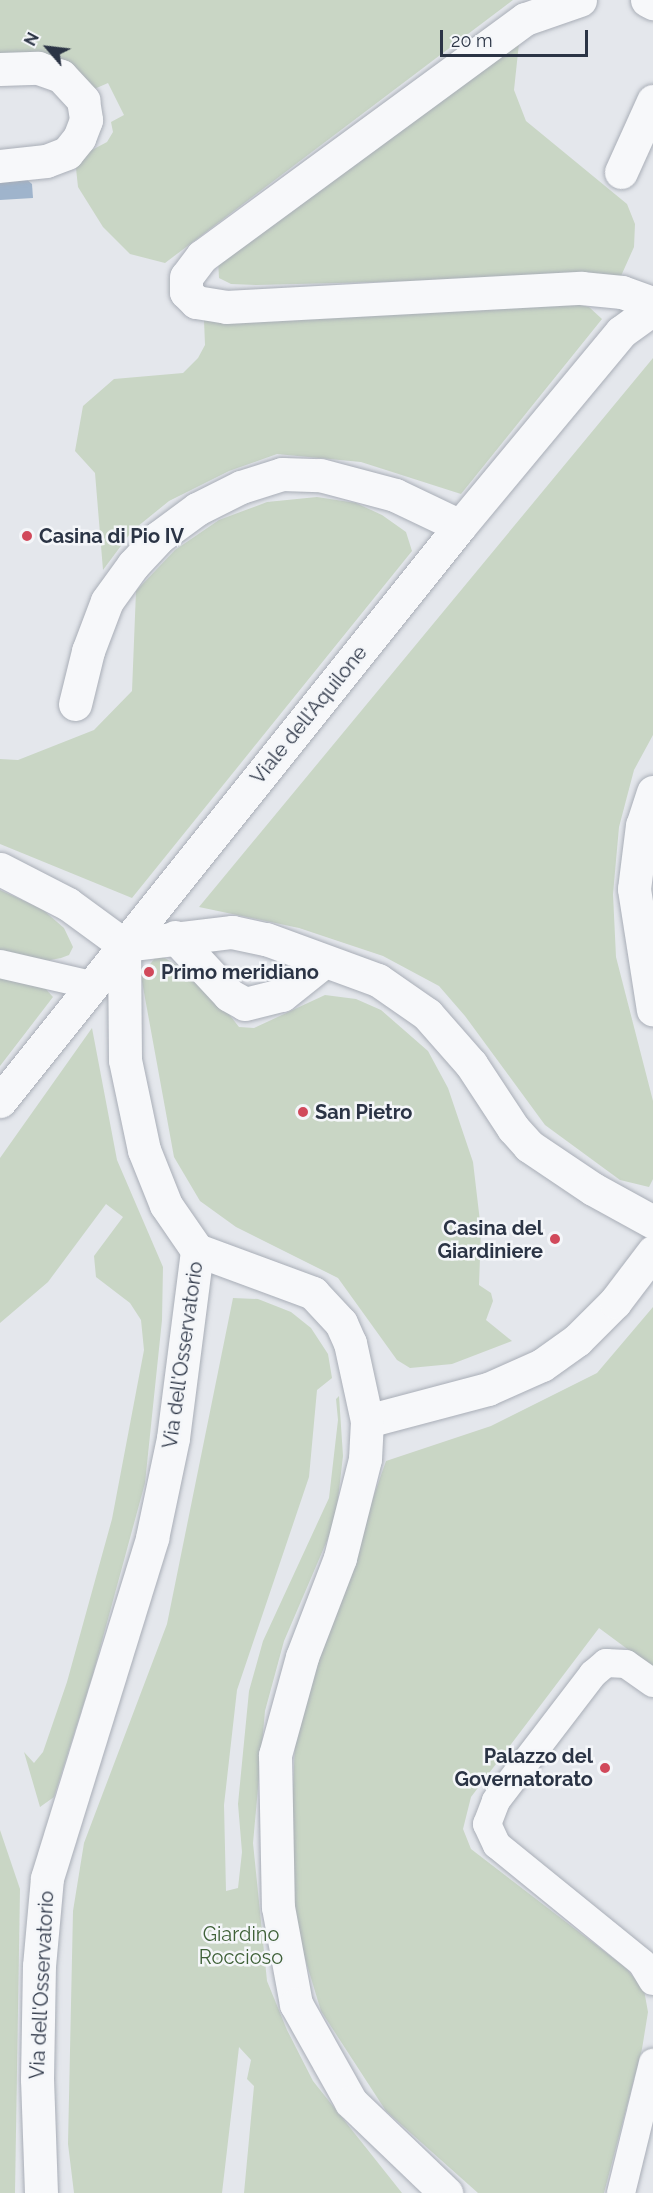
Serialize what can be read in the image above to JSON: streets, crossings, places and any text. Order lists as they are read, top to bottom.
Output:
{
  "streets": {
    "street": ["Viale dell'Aquilone", "Via dell'Osservatorio"]
  },
  "parks": ["Giardino Roccioso"],
  "places": [
    "Casina di Pio IV",
    "Primo meridiano",
    "San Pietro",
    "Casina del Giardiniere",
    "Palazzo del Governatorato"
  ],
  "scale_bar": "20 m",
  "north": "top left"
}
